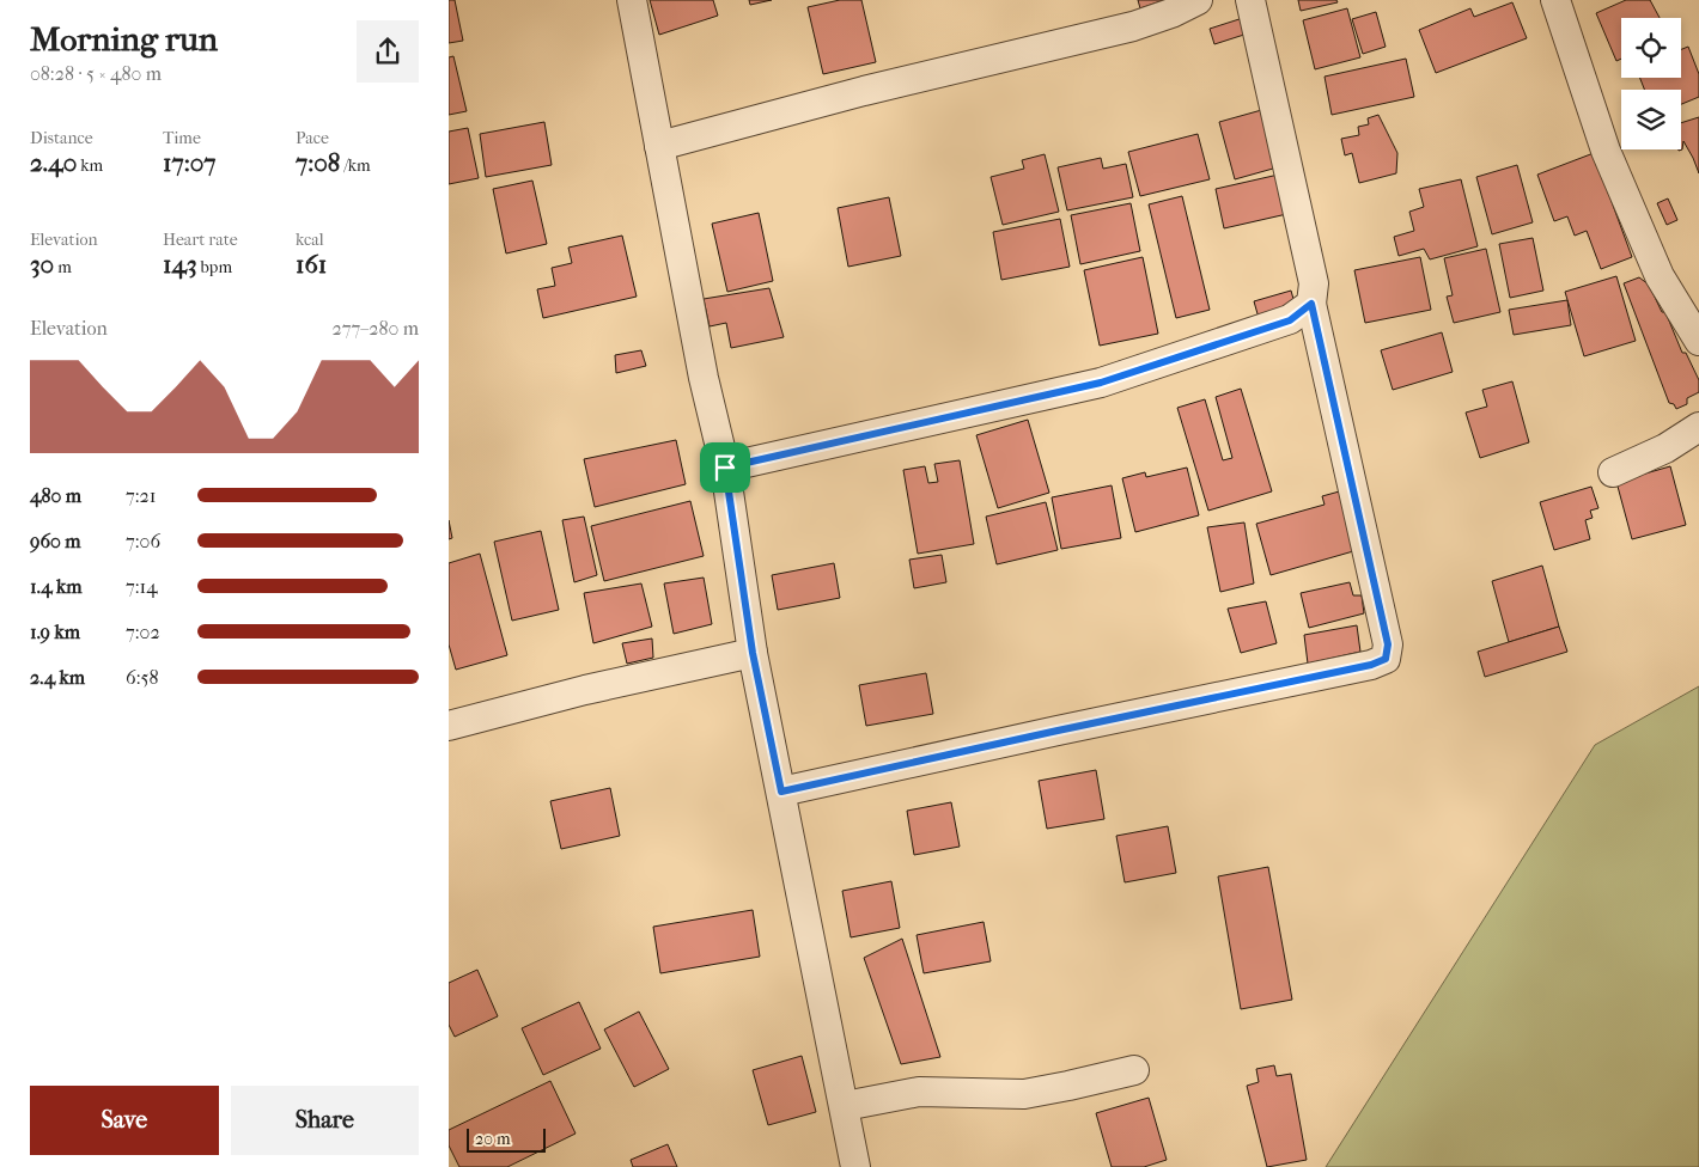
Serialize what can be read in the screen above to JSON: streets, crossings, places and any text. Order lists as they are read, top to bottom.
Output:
{
  "scale_bar": "20 m",
  "page": {
    "heading": ["Morning run", "08:28 · 5 × 480 m"],
    "stats": [
      ["Distance", "2.40 km"],
      ["Time", "17:07"],
      ["Pace", "7:08 /km"],
      ["Elevation", "30 m"],
      ["Heart rate", "143 bpm"],
      ["kcal", "161"]
    ],
    "chart": ["Elevation", "277–280 m"],
    "list": [
      {
        "name": "480 m",
        "note": "7:21"
      },
      {
        "name": "960 m",
        "note": "7:06"
      },
      {
        "name": "1.4 km",
        "note": "7:14"
      },
      {
        "name": "1.9 km",
        "note": "7:02"
      },
      {
        "name": "2.4 km",
        "note": "6:58"
      }
    ],
    "buttons": ["Save", "Share"],
    "scale": "20 m"
  }
}
